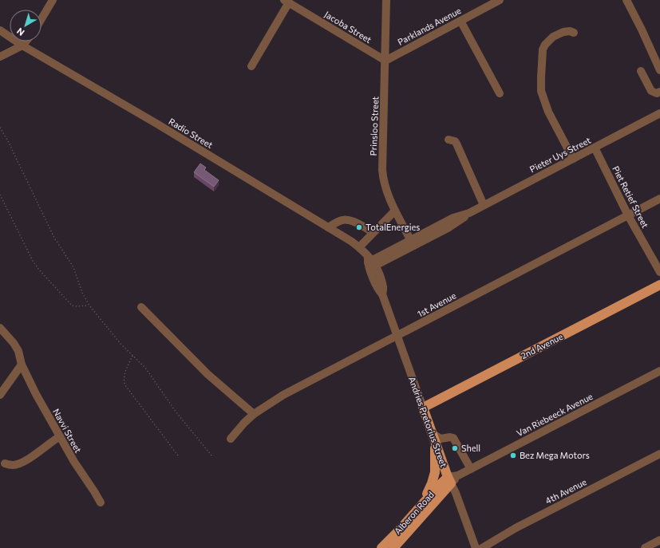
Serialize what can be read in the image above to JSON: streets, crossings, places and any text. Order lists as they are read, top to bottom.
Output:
{
  "streets": {
    "main road": ["2nd Avenue", "Andries Pretorius Street", "Alberon Road"],
    "street": [
      "Parklands Avenue",
      "Jacoba Street",
      "Prinsloo Street",
      "Radio Street",
      "Pieter Uys Street",
      "Piet Retief Street",
      "1st Avenue",
      "Van Riebeeck Avenue",
      "Navvi Street",
      "4th Avenue"
    ]
  },
  "crossings": [
    ["Parklands Avenue", "Jacoba Street"],
    ["Parklands Avenue", "Prinsloo Street"],
    ["Jacoba Street", "Prinsloo Street"],
    ["Prinsloo Street", "Pieter Uys Street"],
    ["Radio Street", "Pieter Uys Street"],
    ["Radio Street", "Andries Pretorius Street"],
    ["Pieter Uys Street", "Piet Retief Street"],
    ["Pieter Uys Street", "Andries Pretorius Street"],
    ["Piet Retief Street", "1st Avenue"],
    ["1st Avenue", "Andries Pretorius Street"],
    ["2nd Avenue", "Andries Pretorius Street"],
    ["Van Riebeeck Avenue", "Andries Pretorius Street"],
    ["Van Riebeeck Avenue", "Alberon Road"],
    ["Andries Pretorius Street", "Alberon Road"]
  ],
  "places": ["TotalEnergies", "Shell", "Bez Mega Motors"],
  "north": "bottom left"
}
